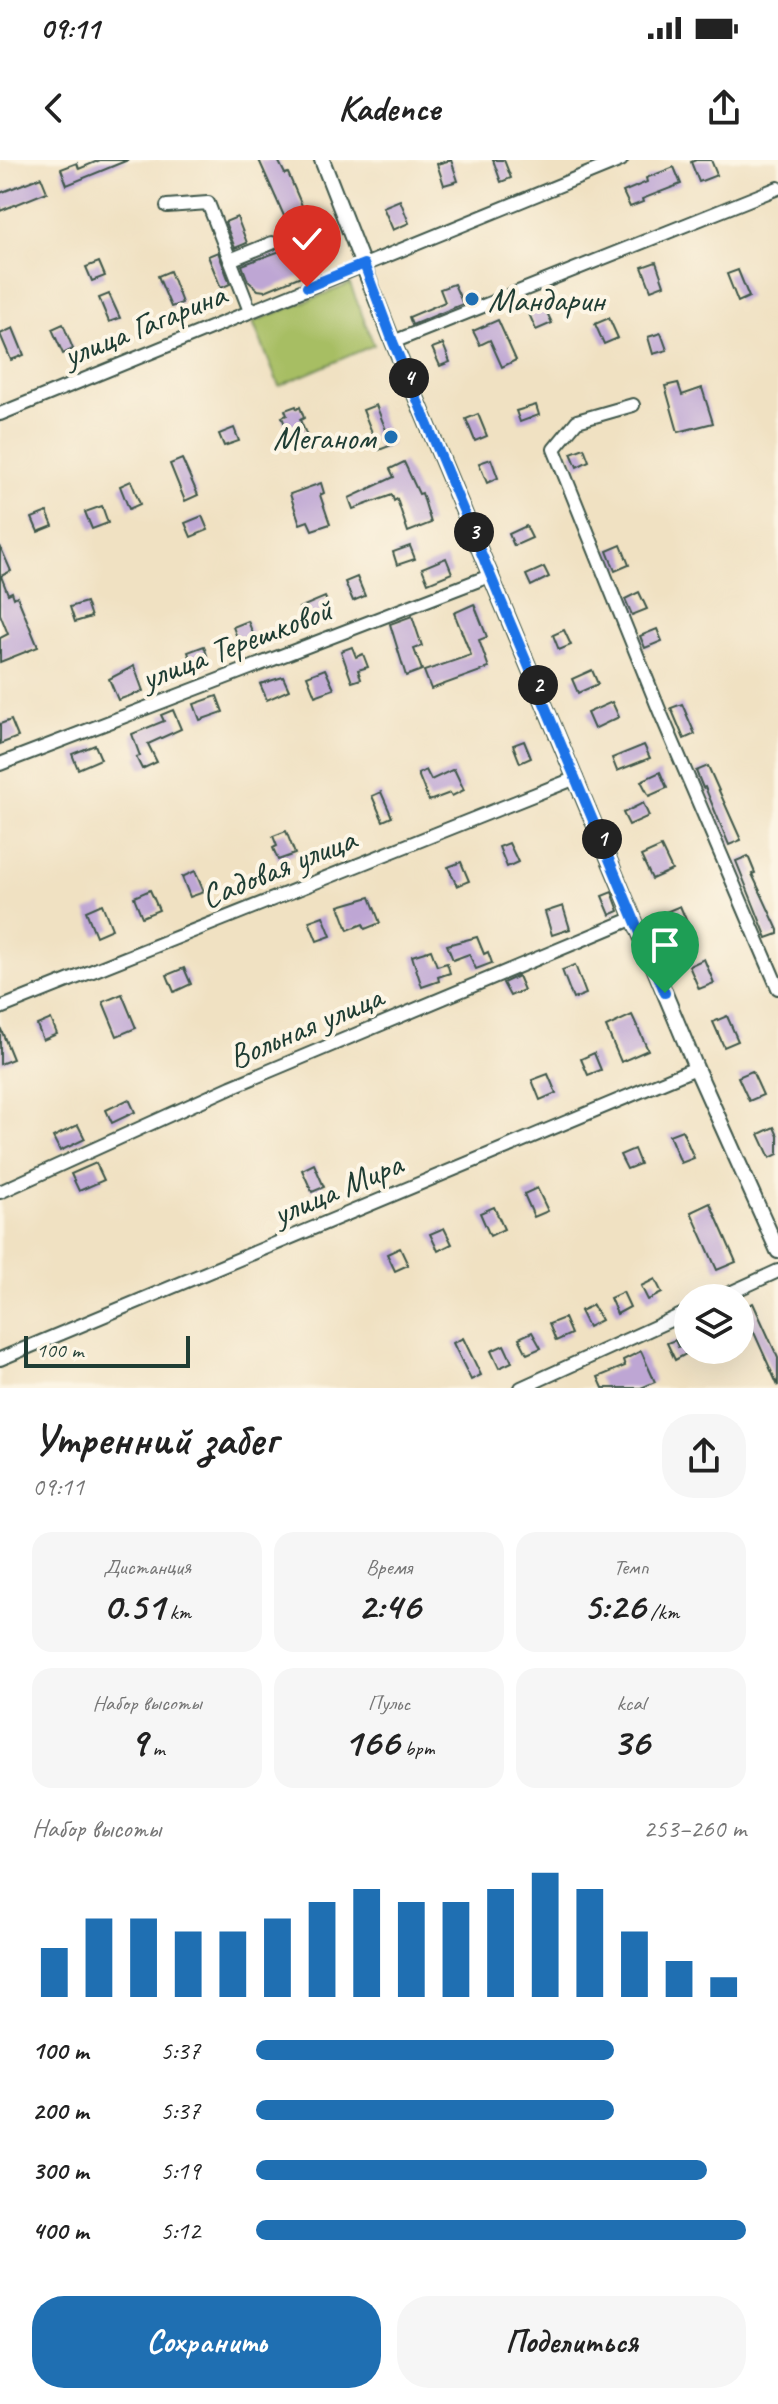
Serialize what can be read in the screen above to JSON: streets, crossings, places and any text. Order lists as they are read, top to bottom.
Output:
{
  "streets": {
    "street": [
      "улица Гагарина",
      "улица Терешковой",
      "Садовая улица",
      "Вольная улица",
      "улица Мира"
    ]
  },
  "places": ["Мандарин", "Меганом"],
  "scale_bar": "100 m",
  "page": {
    "status": "09:11",
    "header": "Kadence",
    "pins": [
      "4",
      "3",
      "2",
      "1"
    ],
    "scale": "100 m",
    "heading": ["Утренний забег", "09:11"],
    "stats": [
      ["Дистанция", "0.51 km"],
      ["Время", "2:46"],
      ["Темп", "5:26 /km"],
      ["Набор высоты", "9 m"],
      ["Пульс", "166 bpm"],
      ["kcal", "36"]
    ],
    "chart": ["Набор высоты", "253–260 m"],
    "list": [
      {
        "name": "100 m",
        "note": "5:37"
      },
      {
        "name": "200 m",
        "note": "5:37"
      },
      {
        "name": "300 m",
        "note": "5:19"
      },
      {
        "name": "400 m",
        "note": "5:12"
      }
    ],
    "buttons": ["Сохранить", "Поделиться"]
  }
}
